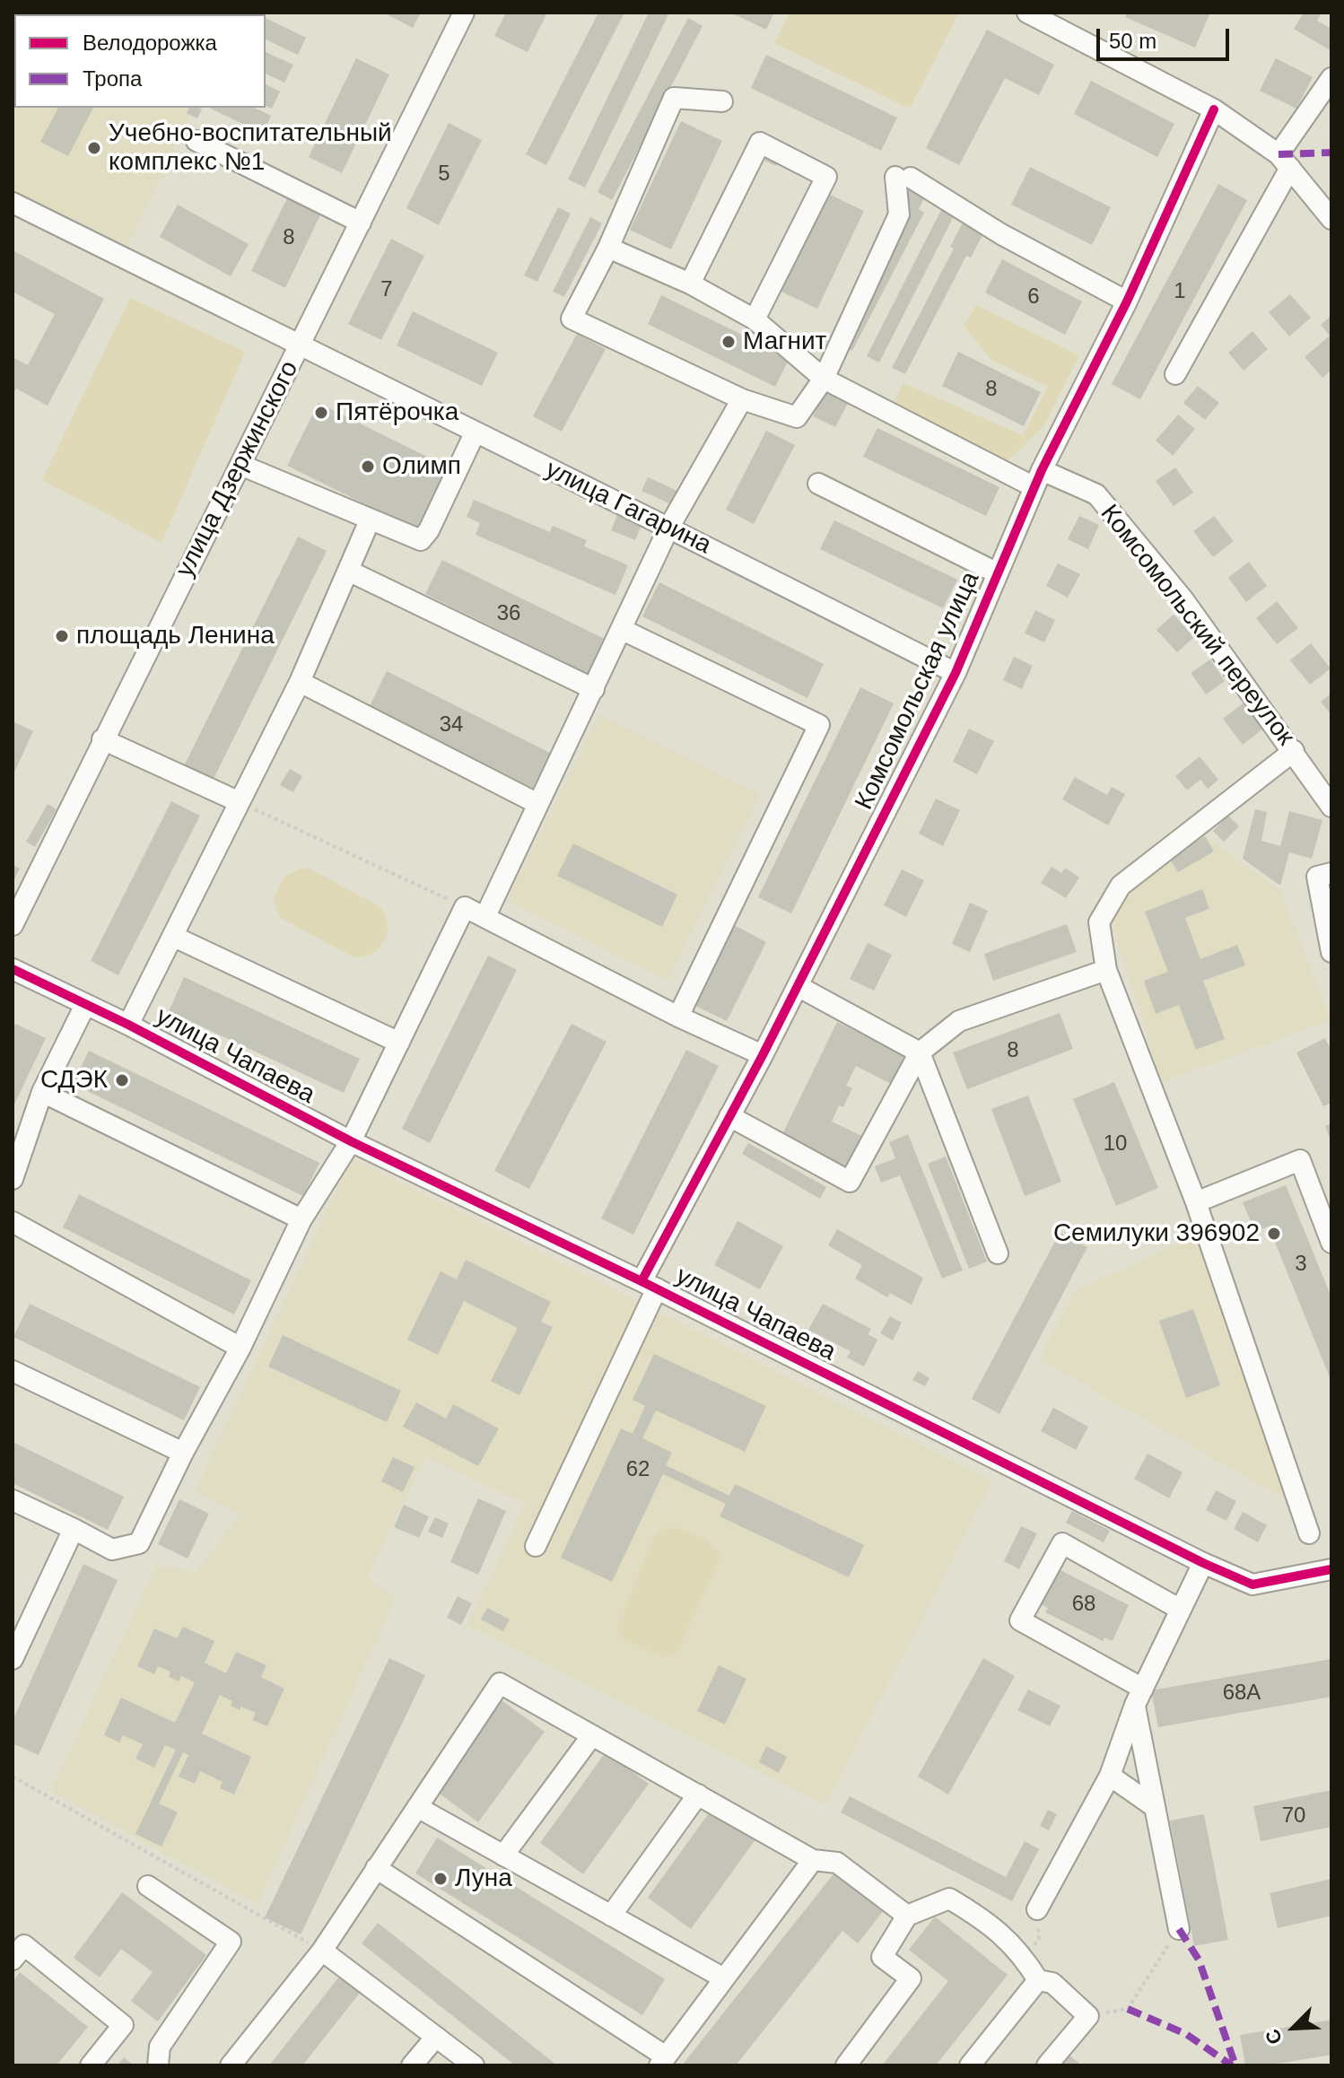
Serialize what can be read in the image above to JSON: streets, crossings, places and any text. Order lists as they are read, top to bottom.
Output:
{
  "streets": {
    "street": [
      "улица Дзержинского",
      "улица Гагарина",
      "Комсомольский переулок",
      "Комсомольская улица",
      "улица Чапаева"
    ]
  },
  "crossings": [
    ["улица Дзержинского", "улица Гагарина"],
    ["улица Гагарина", "Комсомольская улица"],
    ["Комсомольский переулок", "Комсомольская улица"],
    ["Комсомольская улица", "улица Чапаева"]
  ],
  "places": [
    "Учебно-воспитательный комплекс №1",
    "Магнит",
    "Пятёрочка",
    "Олимп",
    "площадь Ленина",
    "СДЭК",
    "Семилуки 396902",
    "Луна"
  ],
  "house_numbers": [
    "5",
    "8",
    "7",
    "1",
    "6",
    "8",
    "36",
    "34",
    "8",
    "10",
    "3",
    "62",
    "68",
    "68А",
    "70"
  ],
  "legend": ["Велодорожка", "Тропа"],
  "scale_bar": "50 m",
  "north": "bottom left"
}
